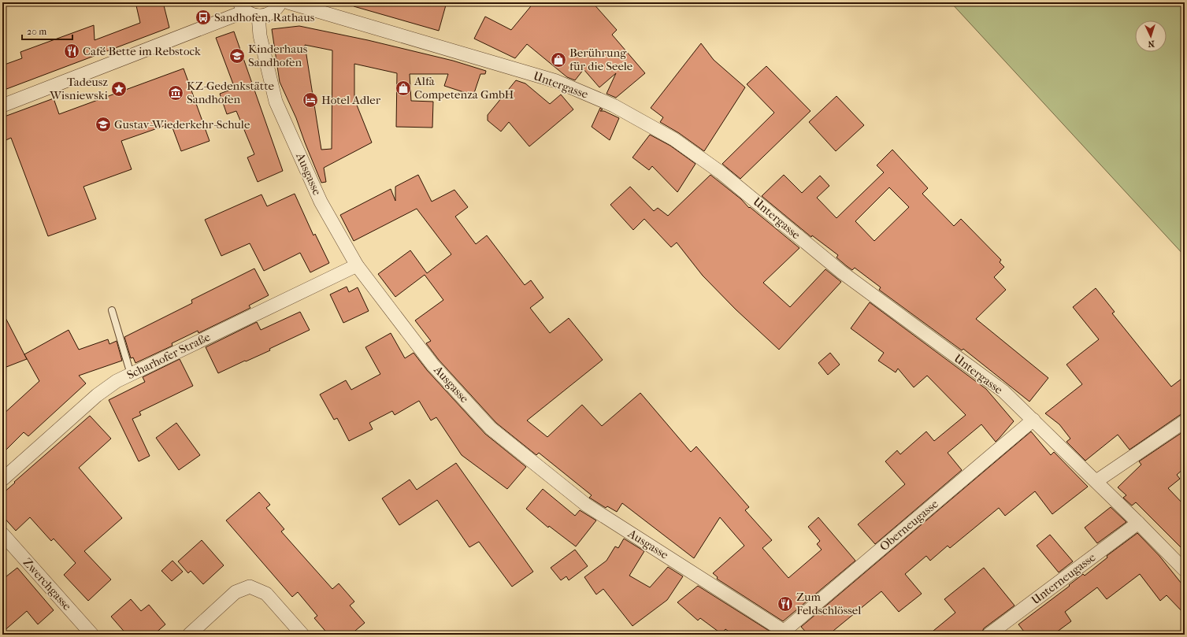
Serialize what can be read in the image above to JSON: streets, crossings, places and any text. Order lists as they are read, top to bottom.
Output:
{
  "streets": {
    "street": [
      "Untergasse",
      "Ausgasse",
      "Scharhofer Straße",
      "Oberneugasse",
      "Unterneugasse",
      "Zwerchgasse"
    ]
  },
  "crossings": [
    ["Untergasse", "Oberneugasse"],
    ["Untergasse", "Unterneugasse"],
    ["Ausgasse", "Scharhofer Straße"],
    ["Ausgasse", "Oberneugasse"]
  ],
  "places": {
    "bus stop": ["Sandhofen, Rathaus"],
    "restaurant": ["Café Bette im Rebstock", "Zum Feldschlössel"],
    "school or university": ["Kinderhaus Sandhofen", "Gustav-Wiederkehr-Schule"],
    "shop": ["Berührung für die Seele", "Alfa Competenza GmbH"],
    "place": ["Tadeusz Wisniewski"],
    "museum": ["KZ-Gedenkstätte Sandhofen"],
    "hotel": ["Hotel Adler"]
  },
  "scale_bar": "20 m",
  "north": "bottom"
}
